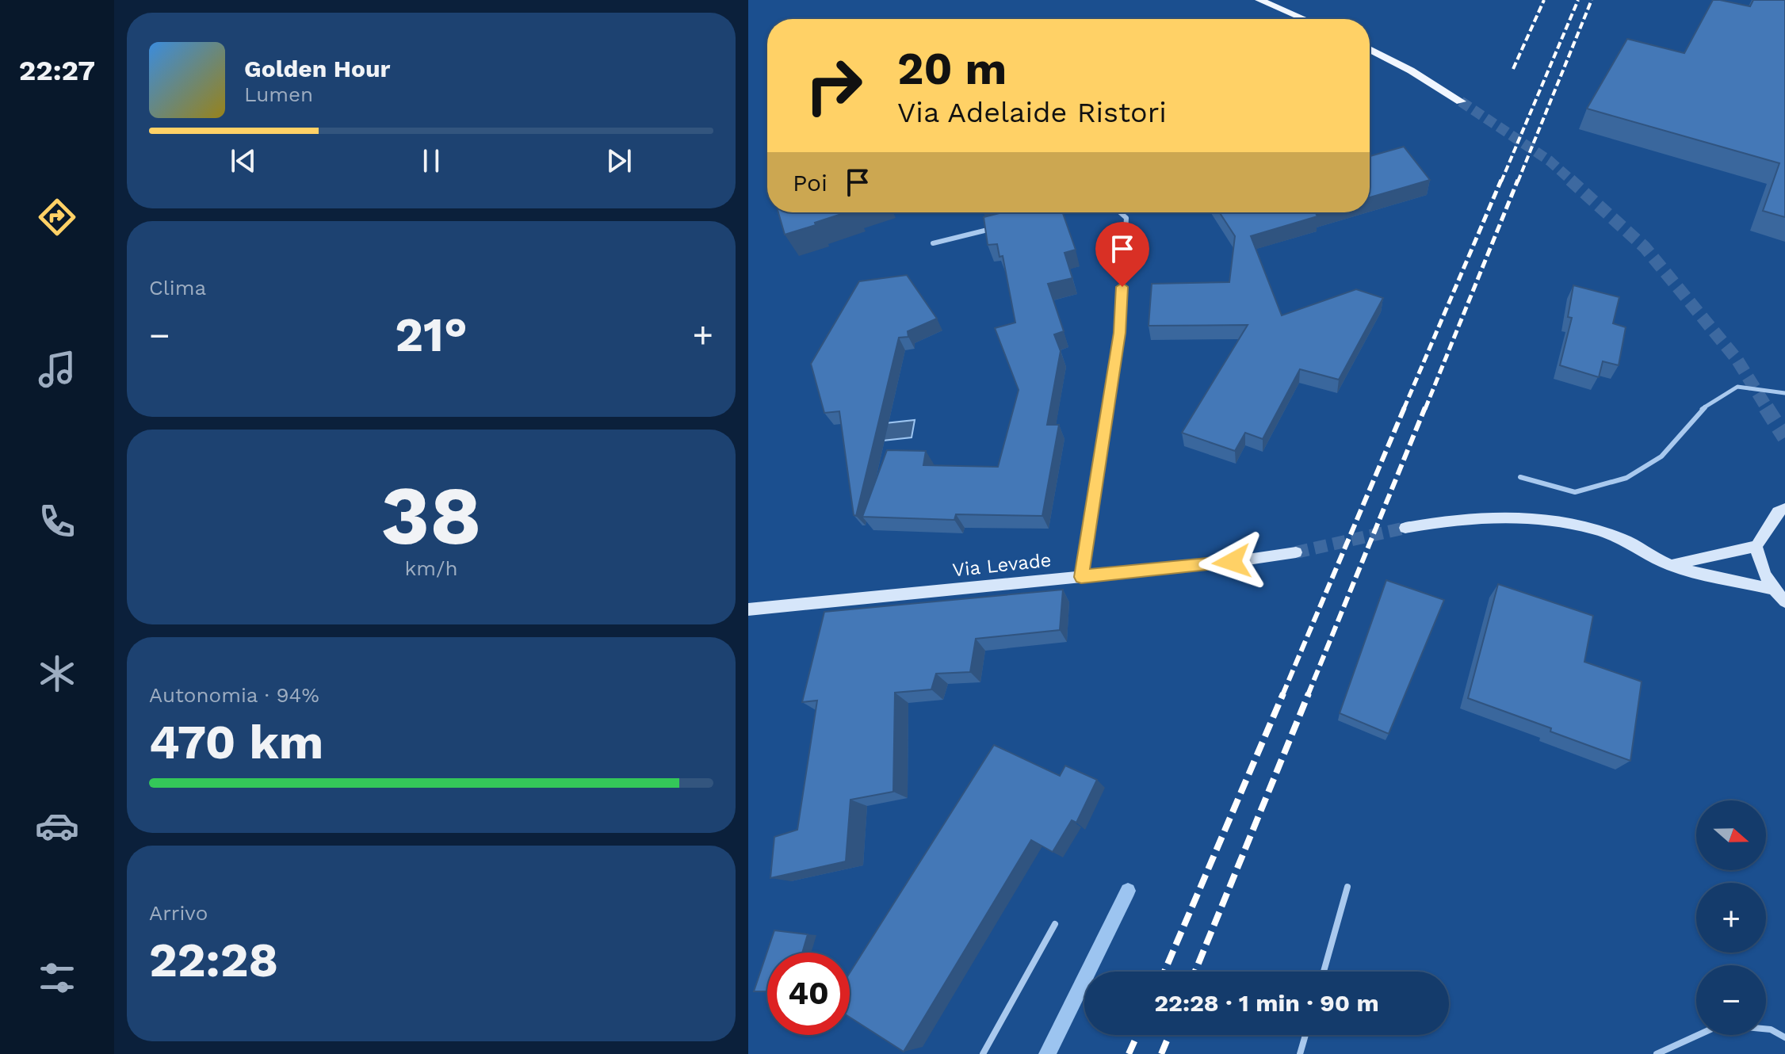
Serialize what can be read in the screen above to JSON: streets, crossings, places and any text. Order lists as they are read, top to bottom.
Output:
{
  "streets": {
    "street": ["Via Levade"]
  },
  "north": "right",
  "page": {
    "tabs": "22:27",
    "turn": ["20 m", "Via Adelaide Ristori"],
    "song": ["Golden Hour", "Lumen"],
    "then": "Poi",
    "tile": [
      "Clima",
      ["38", "km/h"],
      ["Autonomia · 94%", "470 km"],
      ["Arrivo", "22:28"]
    ],
    "heat": ["−", "21°", "+"],
    "map_buttons": ["+", "−"],
    "limit": "40",
    "trip": "22:28 · 1 min · 90 m"
  }
}
